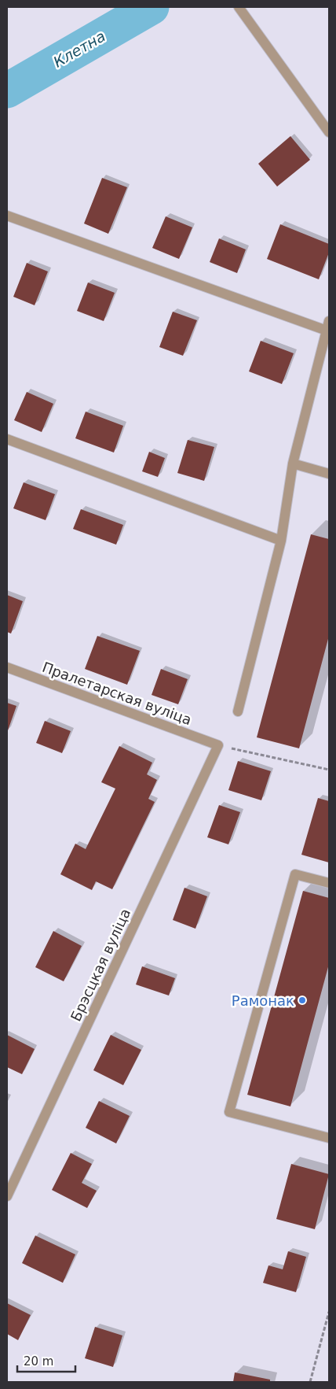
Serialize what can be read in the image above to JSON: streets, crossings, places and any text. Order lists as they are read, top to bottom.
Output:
{
  "streets": {
    "street": ["Пралетарская вуліца", "Брэсцкая вуліца"]
  },
  "crossings": [
    ["Пралетарская вуліца", "Брэсцкая вуліца"]
  ],
  "water": ["Клетна"],
  "places": ["Рамонак"],
  "scale_bar": "20 m"
}
